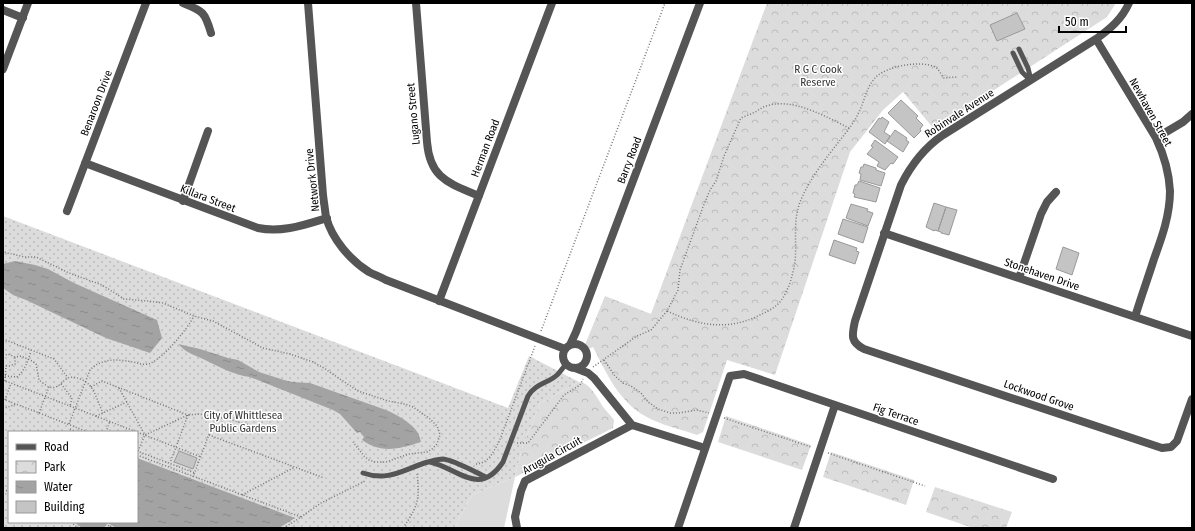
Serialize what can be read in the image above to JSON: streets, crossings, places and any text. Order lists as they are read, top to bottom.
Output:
{
  "streets": {
    "street": [
      "Benaroon Drive",
      "Newhaven Street",
      "Robinvale Avenue",
      "Lugano Street",
      "Herman Road",
      "Barry Road",
      "Network Drive",
      "Killara Street",
      "Stonehaven Drive",
      "Lockwood Grove",
      "Fig Terrace",
      "Arugula Circuit"
    ]
  },
  "crossings": [
    ["Benaroon Drive", "Killara Street"],
    ["Newhaven Street", "Robinvale Avenue"],
    ["Newhaven Street", "Stonehaven Drive"],
    ["Robinvale Avenue", "Stonehaven Drive"],
    ["Robinvale Avenue", "Lockwood Grove"],
    ["Lugano Street", "Herman Road"],
    ["Herman Road", "Network Drive"],
    ["Barry Road", "Network Drive"],
    ["Network Drive", "Killara Street"]
  ],
  "parks": ["R G C Cook Reserve", "City of Whittlesea Public Gardens"],
  "legend": [
    "Road",
    "Park",
    "Water",
    "Building"
  ],
  "scale_bar": "50 m"
}
